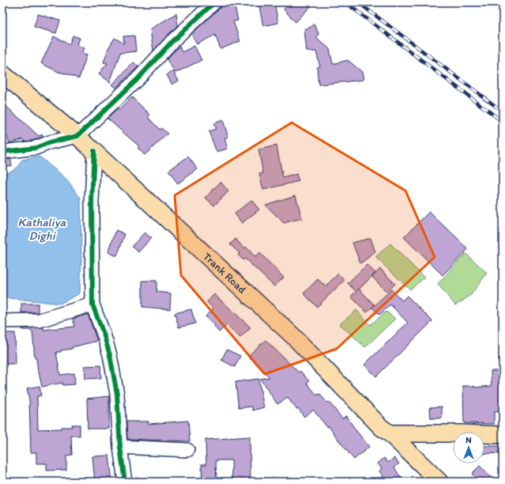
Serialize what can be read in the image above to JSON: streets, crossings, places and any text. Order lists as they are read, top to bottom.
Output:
{
  "streets": {
    "main road": ["Trank Road"]
  },
  "water": ["Kathaliya Dighi"],
  "north": "top"
}
